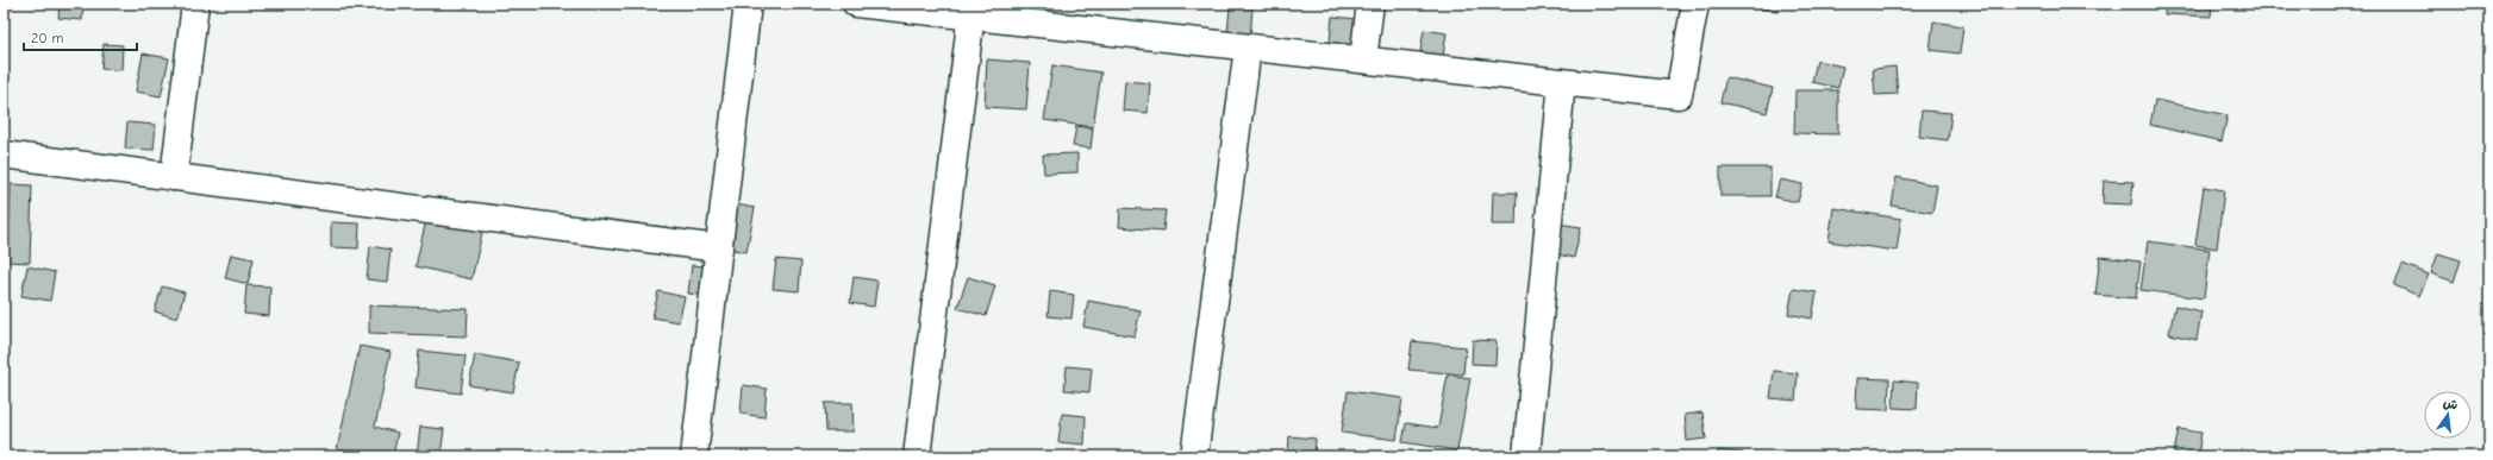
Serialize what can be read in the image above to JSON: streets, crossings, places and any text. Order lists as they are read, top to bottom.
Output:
{
  "scale_bar": "20 m",
  "north": "top"
}
